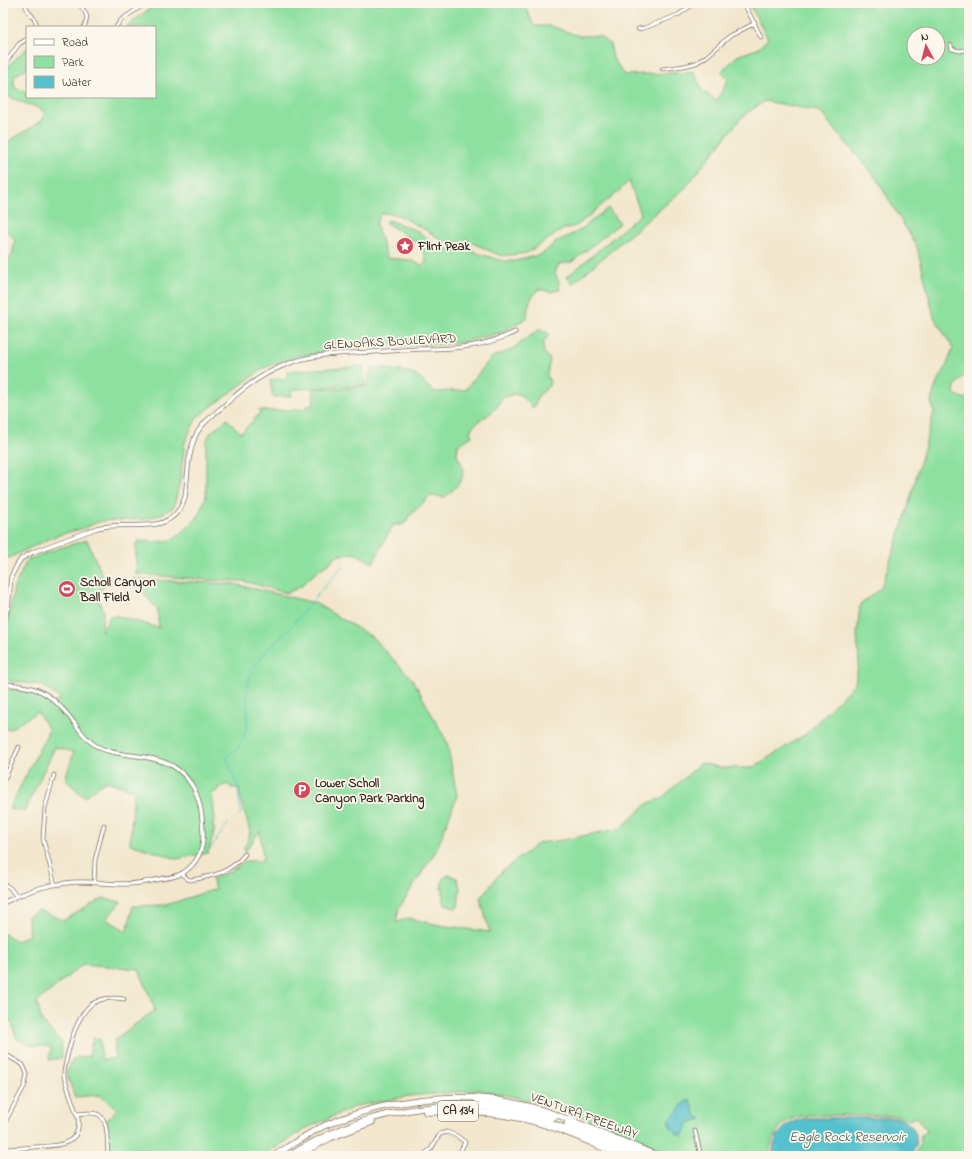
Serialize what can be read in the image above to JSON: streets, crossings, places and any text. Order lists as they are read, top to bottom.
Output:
{
  "streets": {
    "highway": ["CA 134", "VENTURA FREEWAY"],
    "street": ["GLENOAKS BOULEVARD"]
  },
  "water": ["Eagle Rock Reservoir"],
  "places": {
    "place": ["Flint Peak"],
    "sports": ["Scholl Canyon Ball Field"],
    "parking": ["Lower Scholl Canyon Park Parking"]
  },
  "legend": ["Road", "Park", "Water"],
  "north": "top"
}
